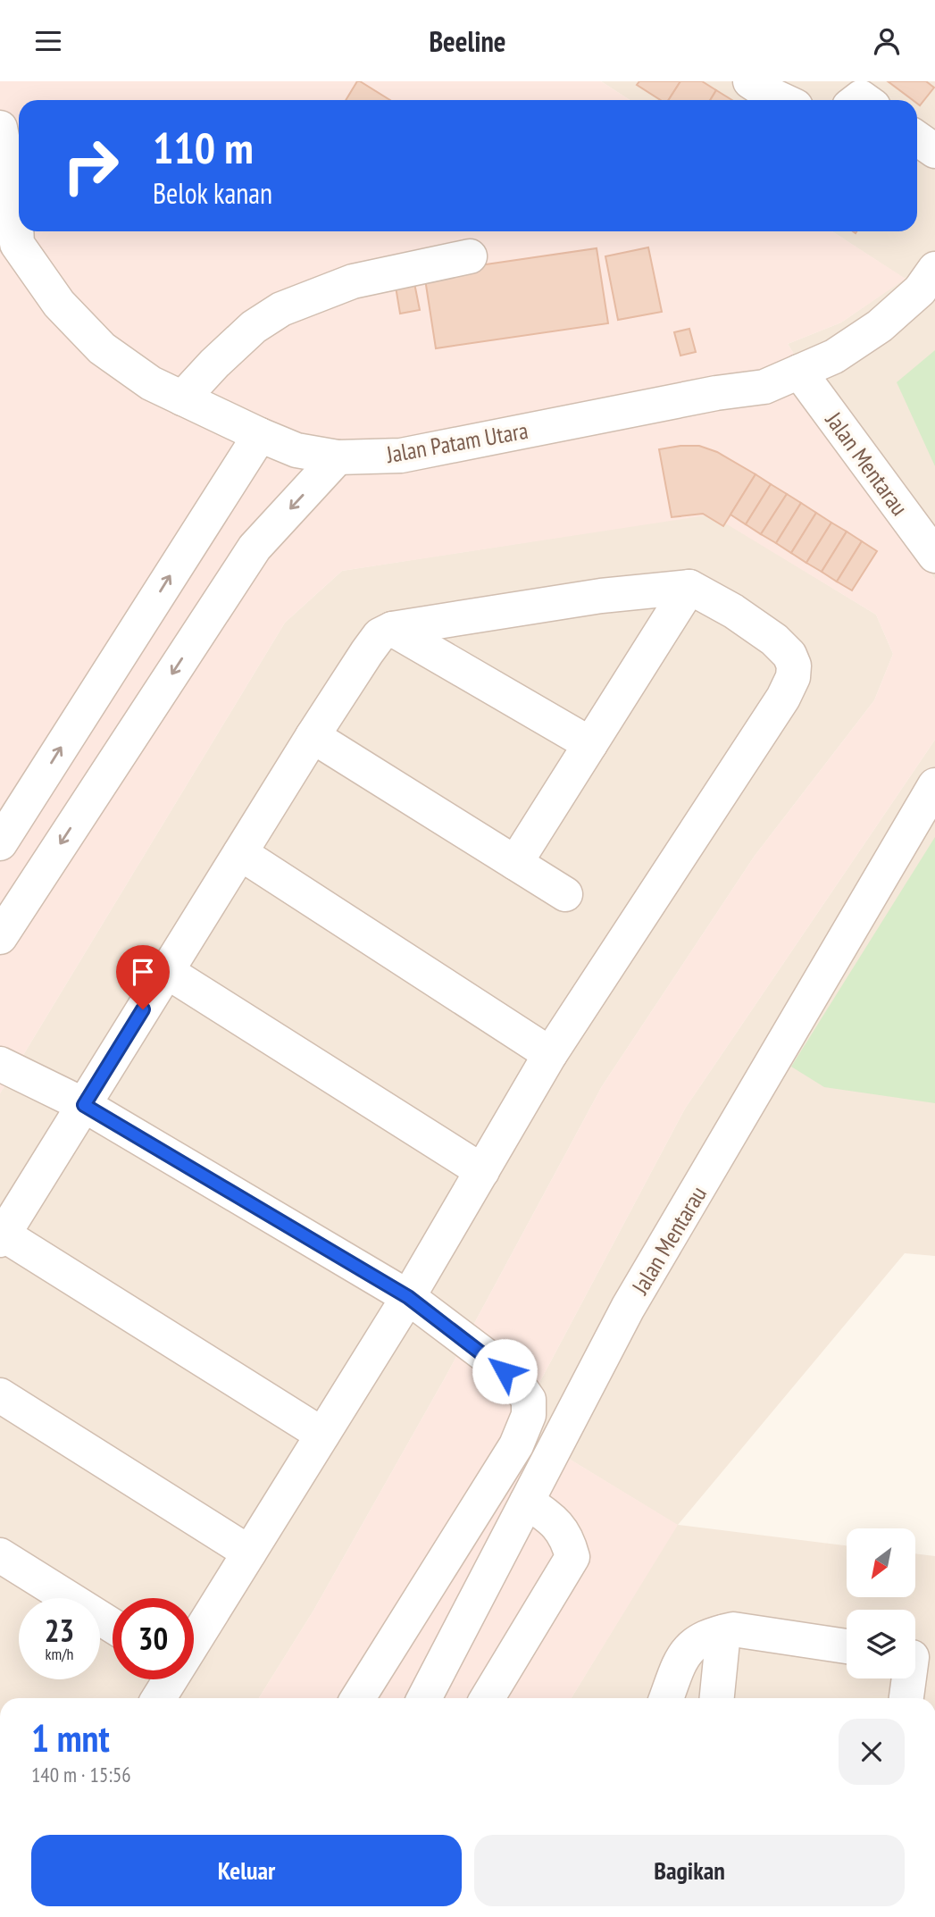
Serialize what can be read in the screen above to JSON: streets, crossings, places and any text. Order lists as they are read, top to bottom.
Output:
{
  "streets": {
    "street": ["Jalan Patam Utara", "Jalan Mentarau"]
  },
  "crossings": [
    ["Jalan Patam Utara", "Jalan Mentarau"]
  ],
  "north": "bottom left",
  "page": {
    "header": "Beeline",
    "turn": ["110 m", "Belok kanan"],
    "speed": "23 km/h",
    "limit": "30",
    "heading": ["1 mnt", "140 m · 15:56"],
    "buttons": ["Keluar", "Bagikan"]
  }
}
